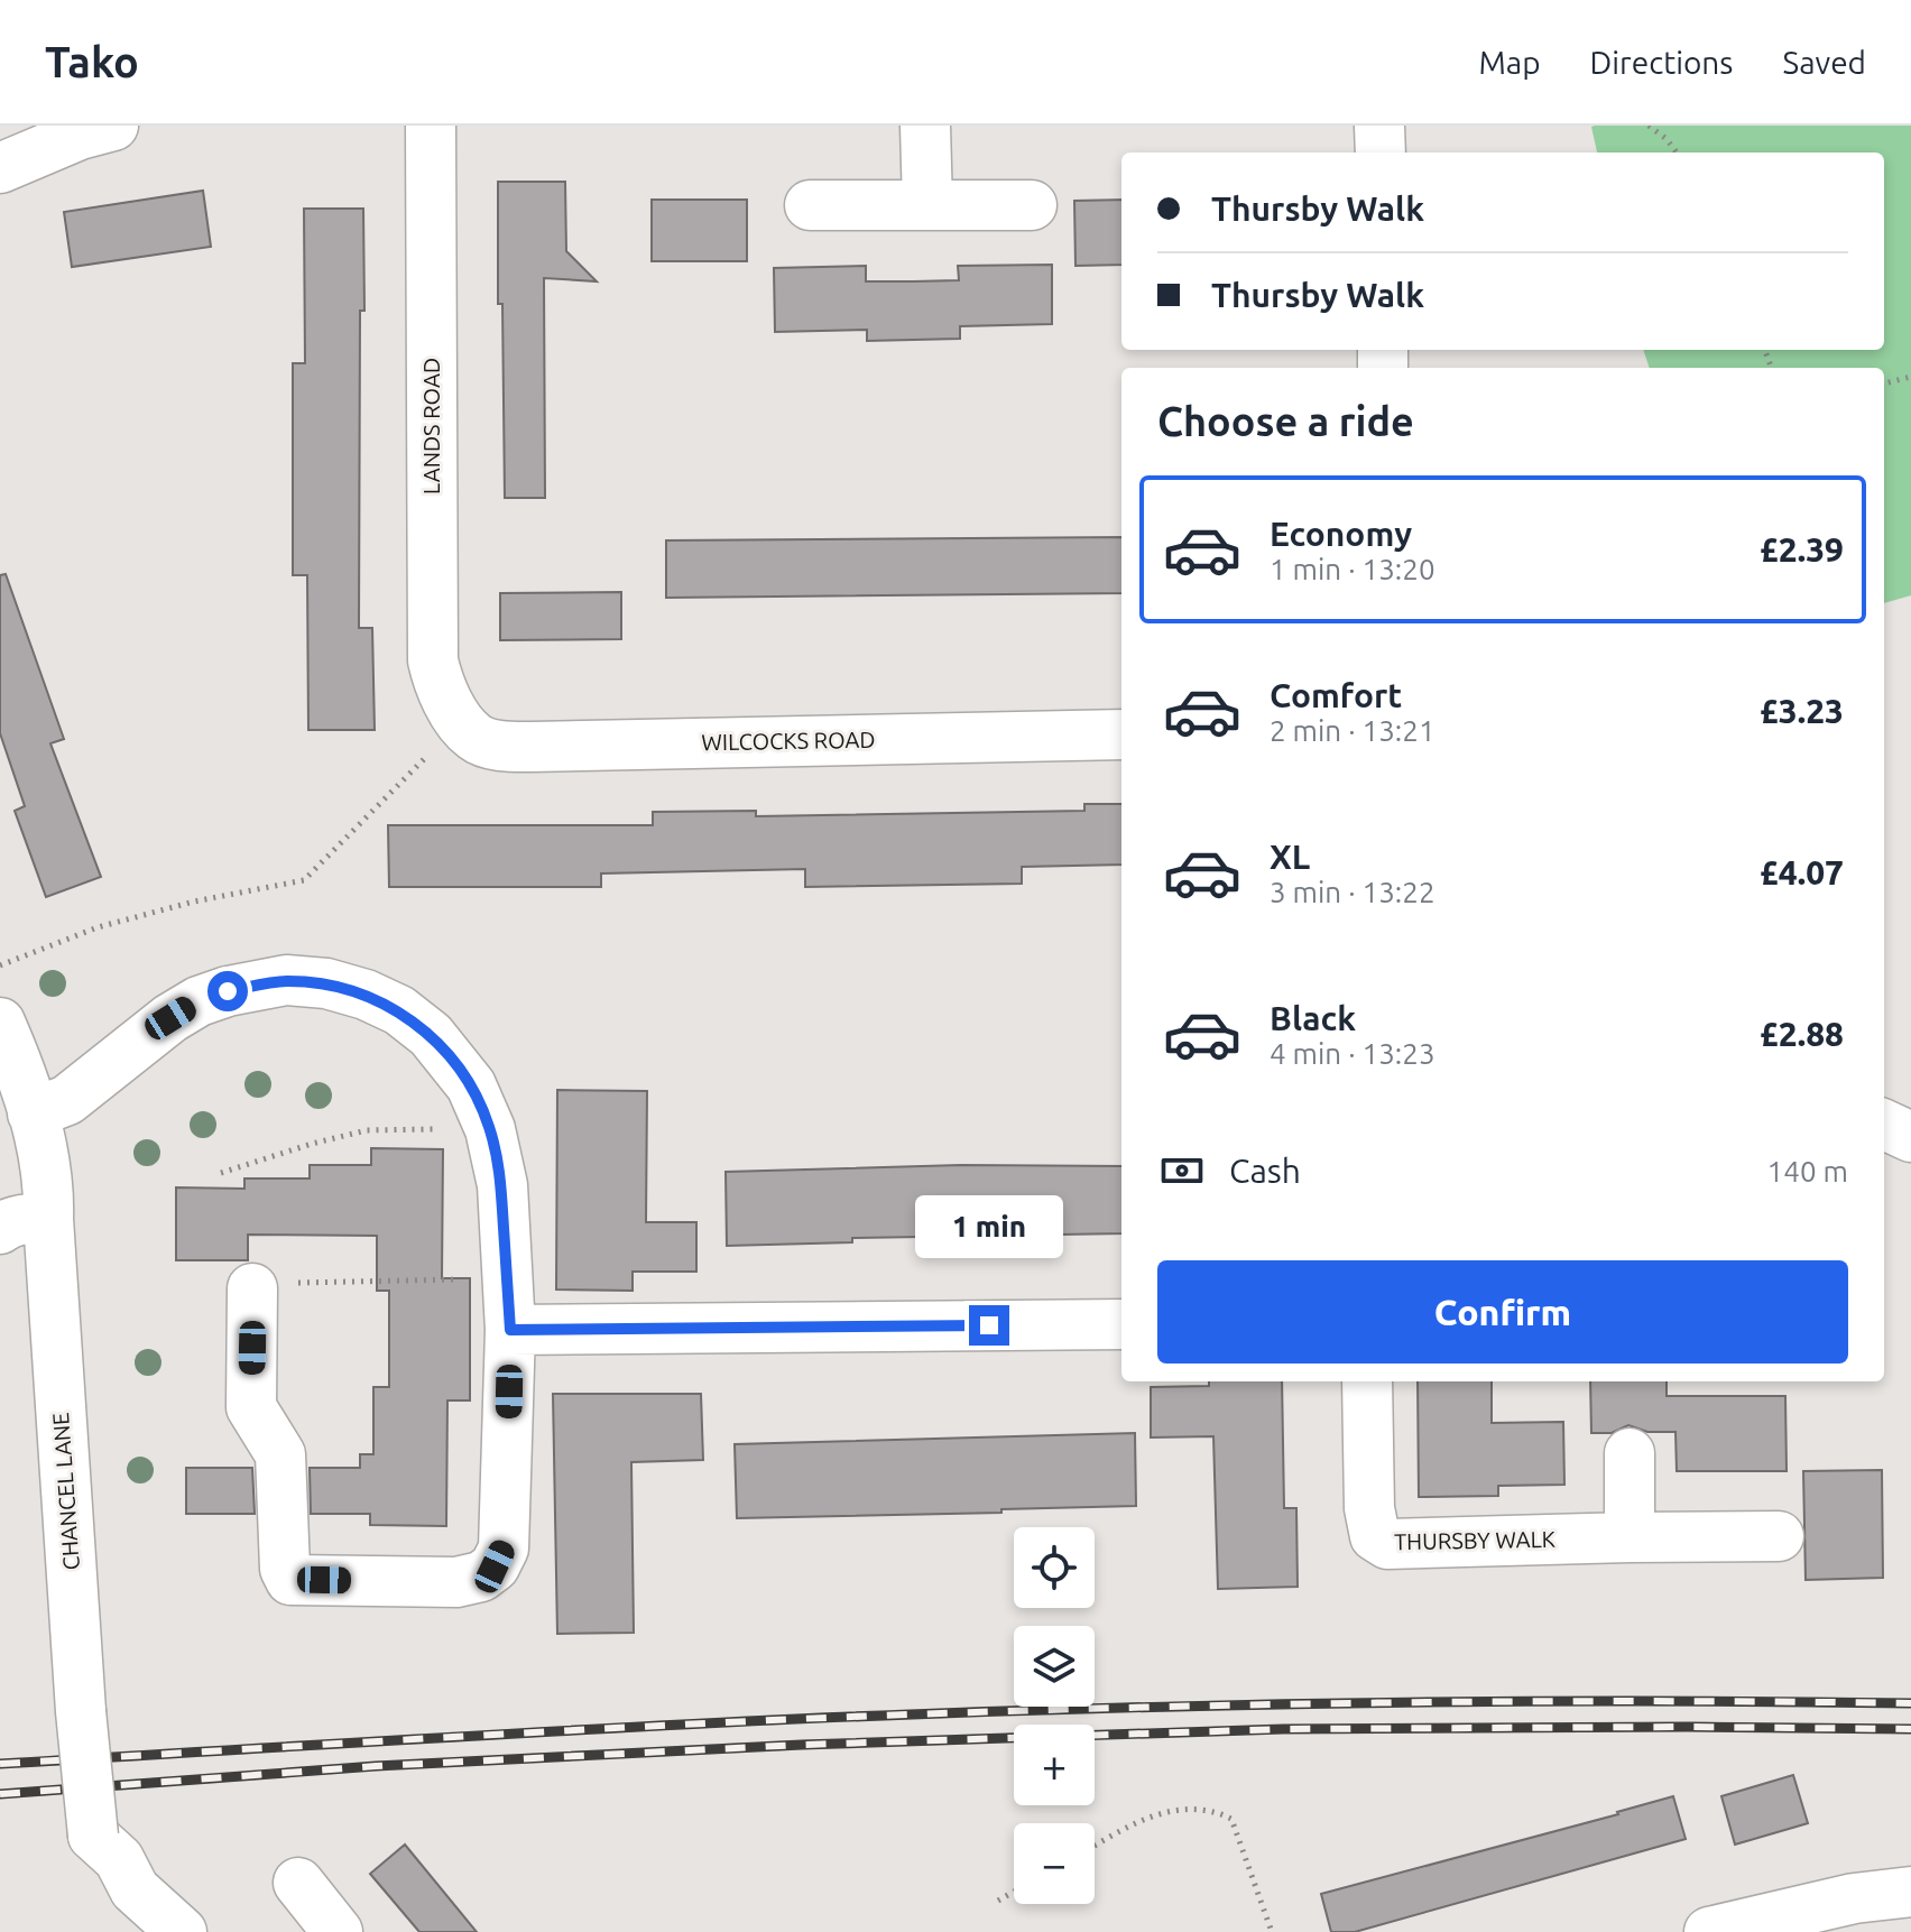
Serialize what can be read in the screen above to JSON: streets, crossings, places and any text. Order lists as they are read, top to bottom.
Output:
{
  "streets": {
    "street": [
      "LANDS ROAD",
      "WILCOCKS ROAD",
      "CHANCEL LANE",
      "THURSBY WALK"
    ]
  },
  "crossings": [
    ["LANDS ROAD", "WILCOCKS ROAD"]
  ],
  "page": {
    "header": "Tako",
    "nav": ["Map", "Directions", "Saved"],
    "banner": ["Thursby Walk", "Thursby Walk"],
    "heading": "Choose a ride",
    "list": [
      {
        "name": "Economy",
        "note": "1 min · 13:20",
        "value": "£2.39"
      },
      {
        "name": "Comfort",
        "note": "2 min · 13:21",
        "value": "£3.23"
      },
      {
        "name": "XL",
        "note": "3 min · 13:22",
        "value": "£4.07"
      },
      {
        "name": "Black",
        "note": "4 min · 13:23",
        "value": "£2.88"
      }
    ],
    "pay": ["Cash", "140 m"],
    "bubble": "1 min",
    "buttons": "Confirm",
    "map_buttons": ["+", "−"]
  }
}
